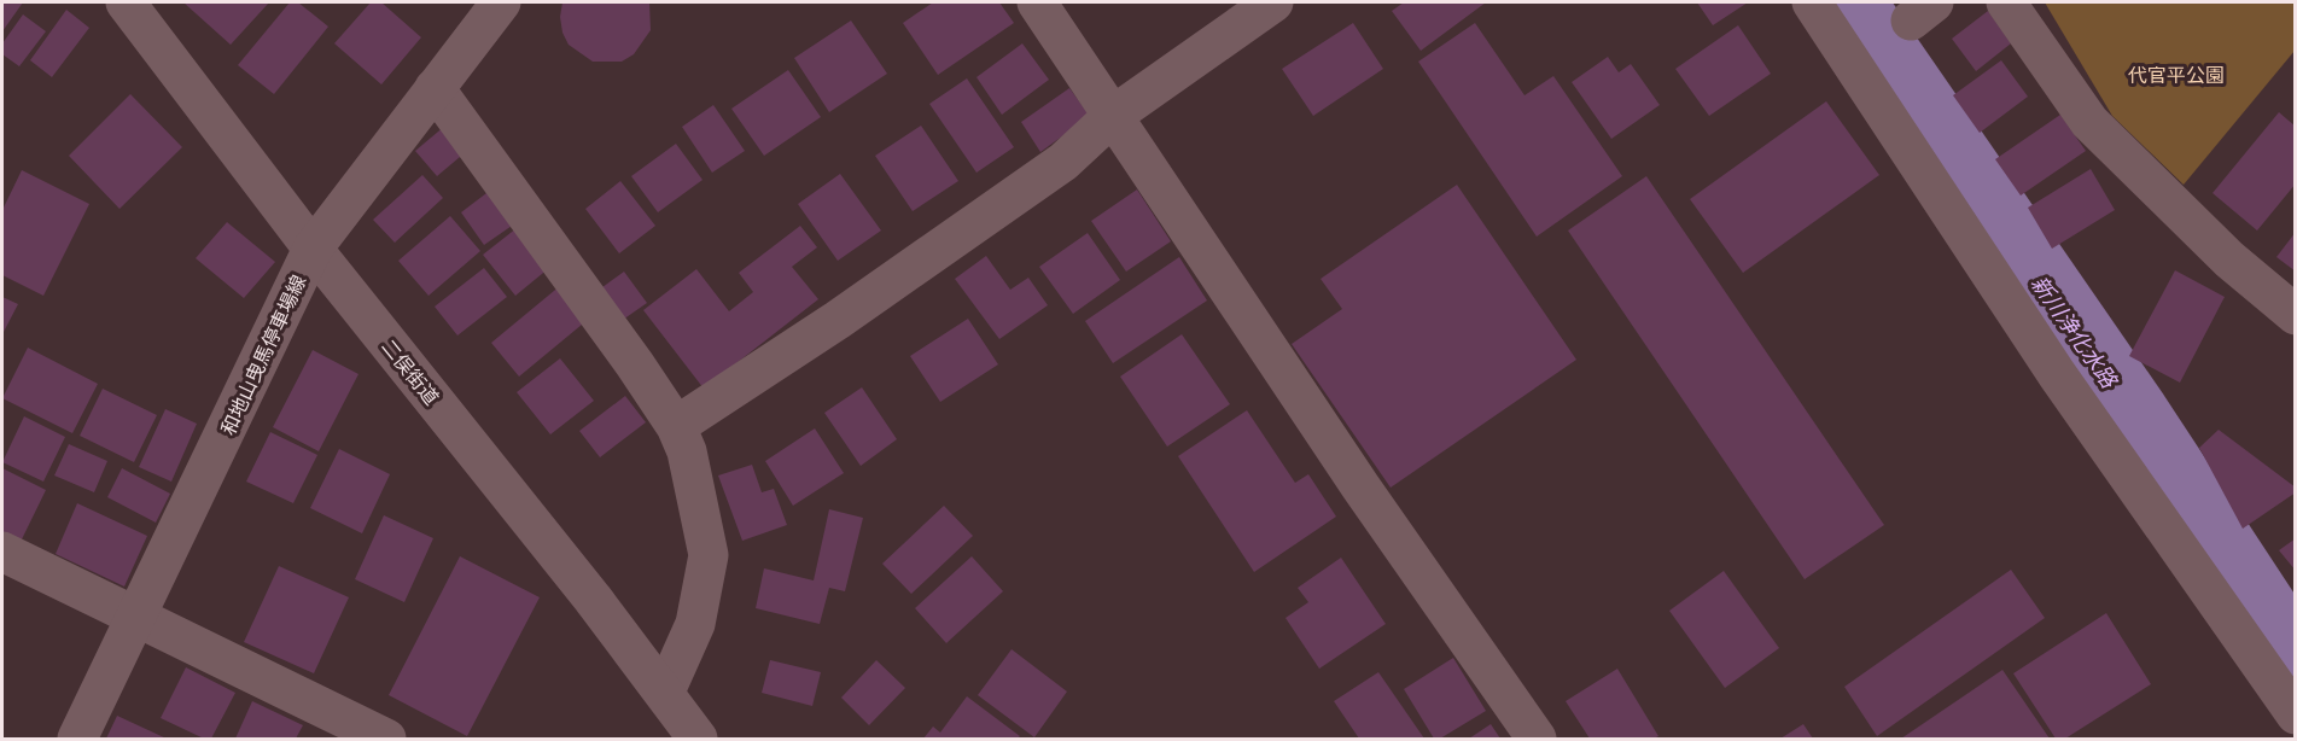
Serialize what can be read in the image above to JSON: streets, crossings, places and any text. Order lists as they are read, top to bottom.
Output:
{
  "streets": {
    "street": ["和地山曳馬停車場線", "二俣街道"]
  },
  "crossings": [
    ["和地山曳馬停車場線", "二俣街道"]
  ],
  "water": ["新川浄化水路"],
  "parks": ["代官平公園"]
}
